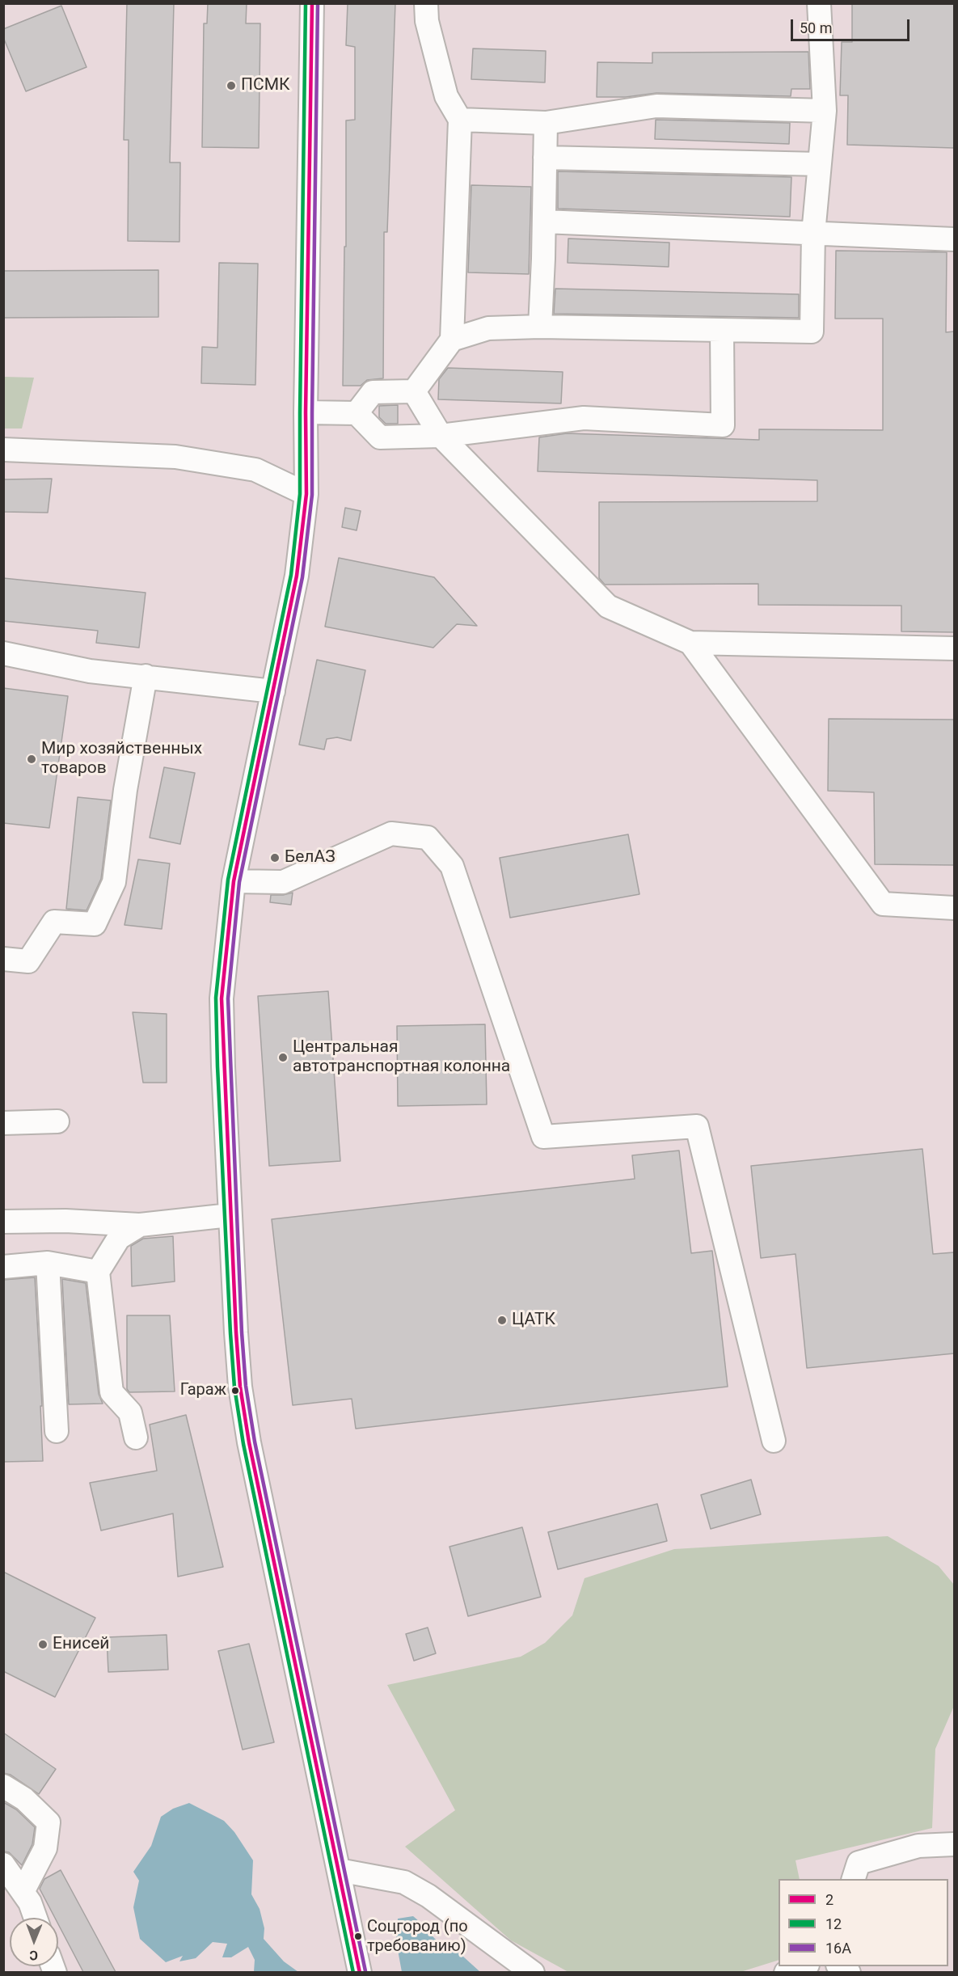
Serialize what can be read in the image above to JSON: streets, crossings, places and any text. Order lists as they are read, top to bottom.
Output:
{
  "places": [
    "ПСМК",
    "Мир хозяйственных товаров",
    "БелАЗ",
    "Центральная автотранспортная колонна",
    "ЦАТК",
    "Гараж",
    "Енисей",
    "Соцгород (по требованию)"
  ],
  "lines": ["transit line 2", "transit line 12", "transit line 16А"],
  "legend": ["2", "12", "16А"],
  "scale_bar": "50 m",
  "north": "bottom"
}
